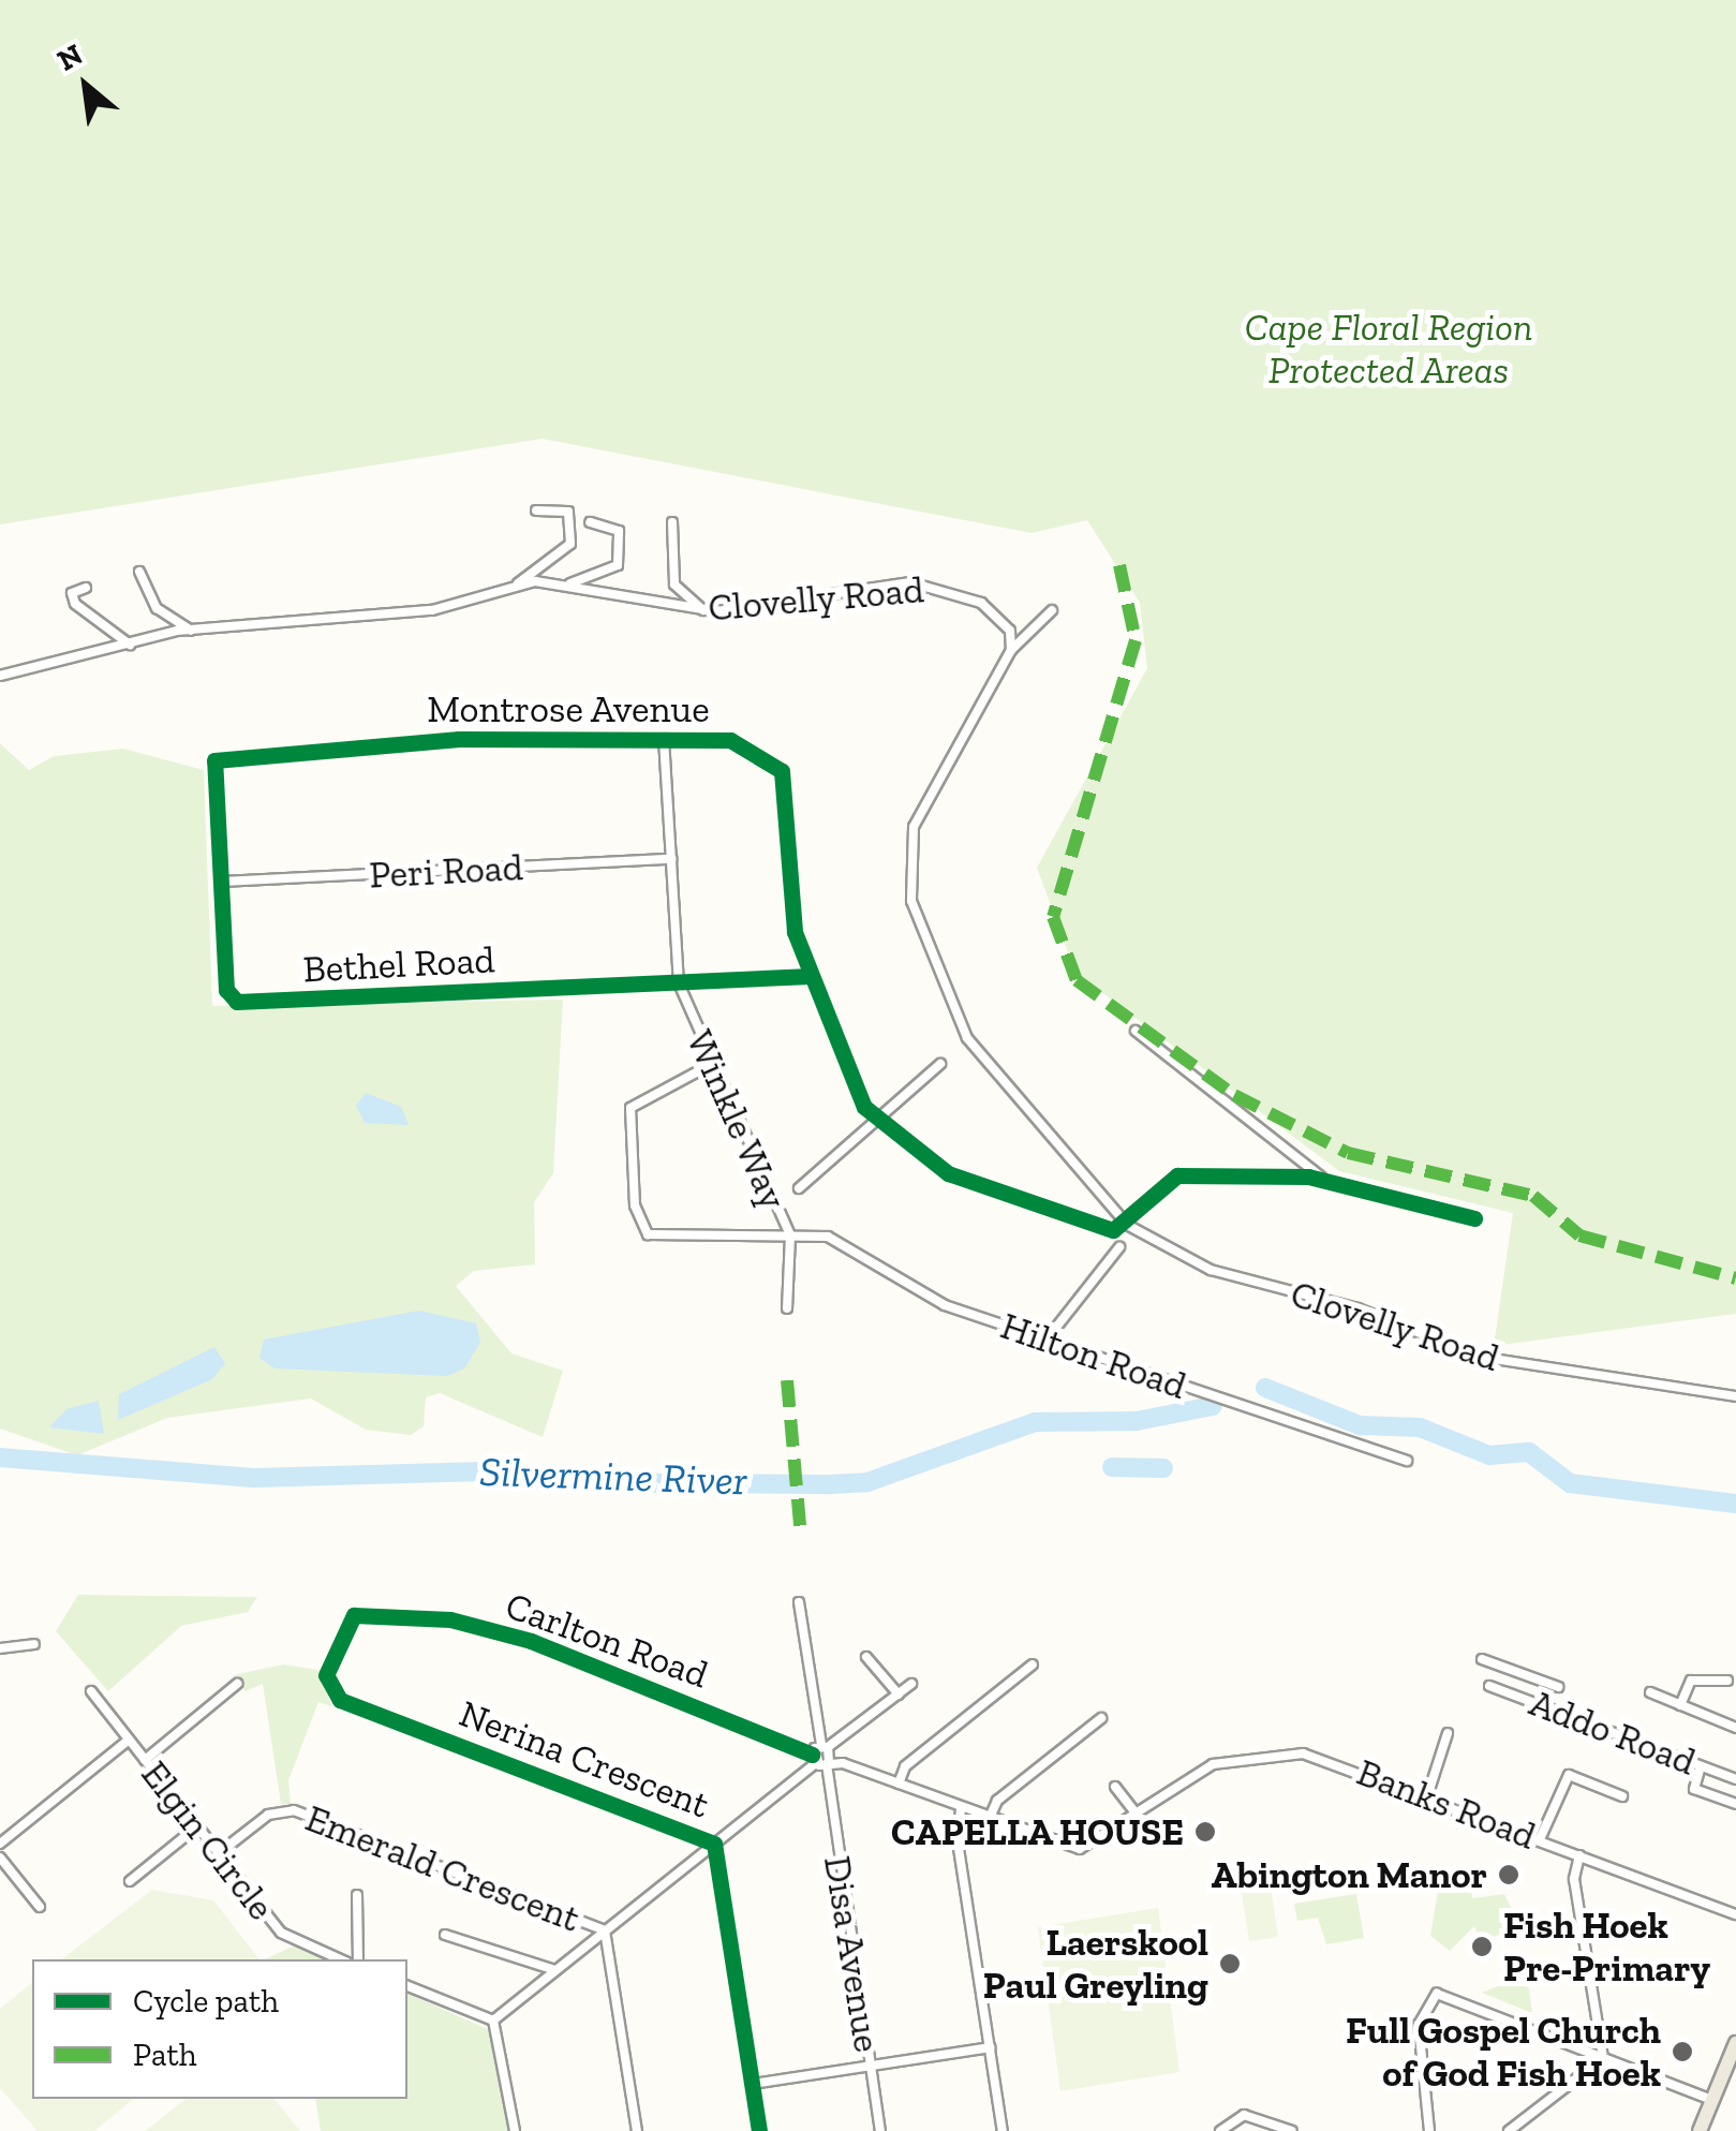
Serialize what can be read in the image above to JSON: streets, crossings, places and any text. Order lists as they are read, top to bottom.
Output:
{
  "streets": {
    "street": [
      "Clovelly Road",
      "Montrose Avenue",
      "Peri Road",
      "Bethel Road",
      "Winkle Way",
      "Hilton Road",
      "Carlton Road",
      "Addo Road",
      "Nerina Crescent",
      "Banks Road",
      "Elgin Circle",
      "Emerald Crescent",
      "Disa Avenue"
    ]
  },
  "crossings": [
    ["Montrose Avenue", "Bethel Road"],
    ["Montrose Avenue", "Winkle Way"],
    ["Peri Road", "Bethel Road"],
    ["Peri Road", "Winkle Way"],
    ["Bethel Road", "Winkle Way"],
    ["Winkle Way", "Hilton Road"],
    ["Carlton Road", "Nerina Crescent"],
    ["Carlton Road", "Banks Road"],
    ["Carlton Road", "Disa Avenue"],
    ["Elgin Circle", "Emerald Crescent"]
  ],
  "water": ["Silvermine River"],
  "parks": ["Cape Floral Region Protected Areas"],
  "places": [
    "CAPELLA HOUSE",
    "Abington Manor",
    "Fish Hoek Pre-Primary",
    "Laerskool Paul Greyling",
    "Full Gospel Church of God Fish Hoek"
  ],
  "legend": ["Cycle path", "Path"],
  "north": "top left"
}
